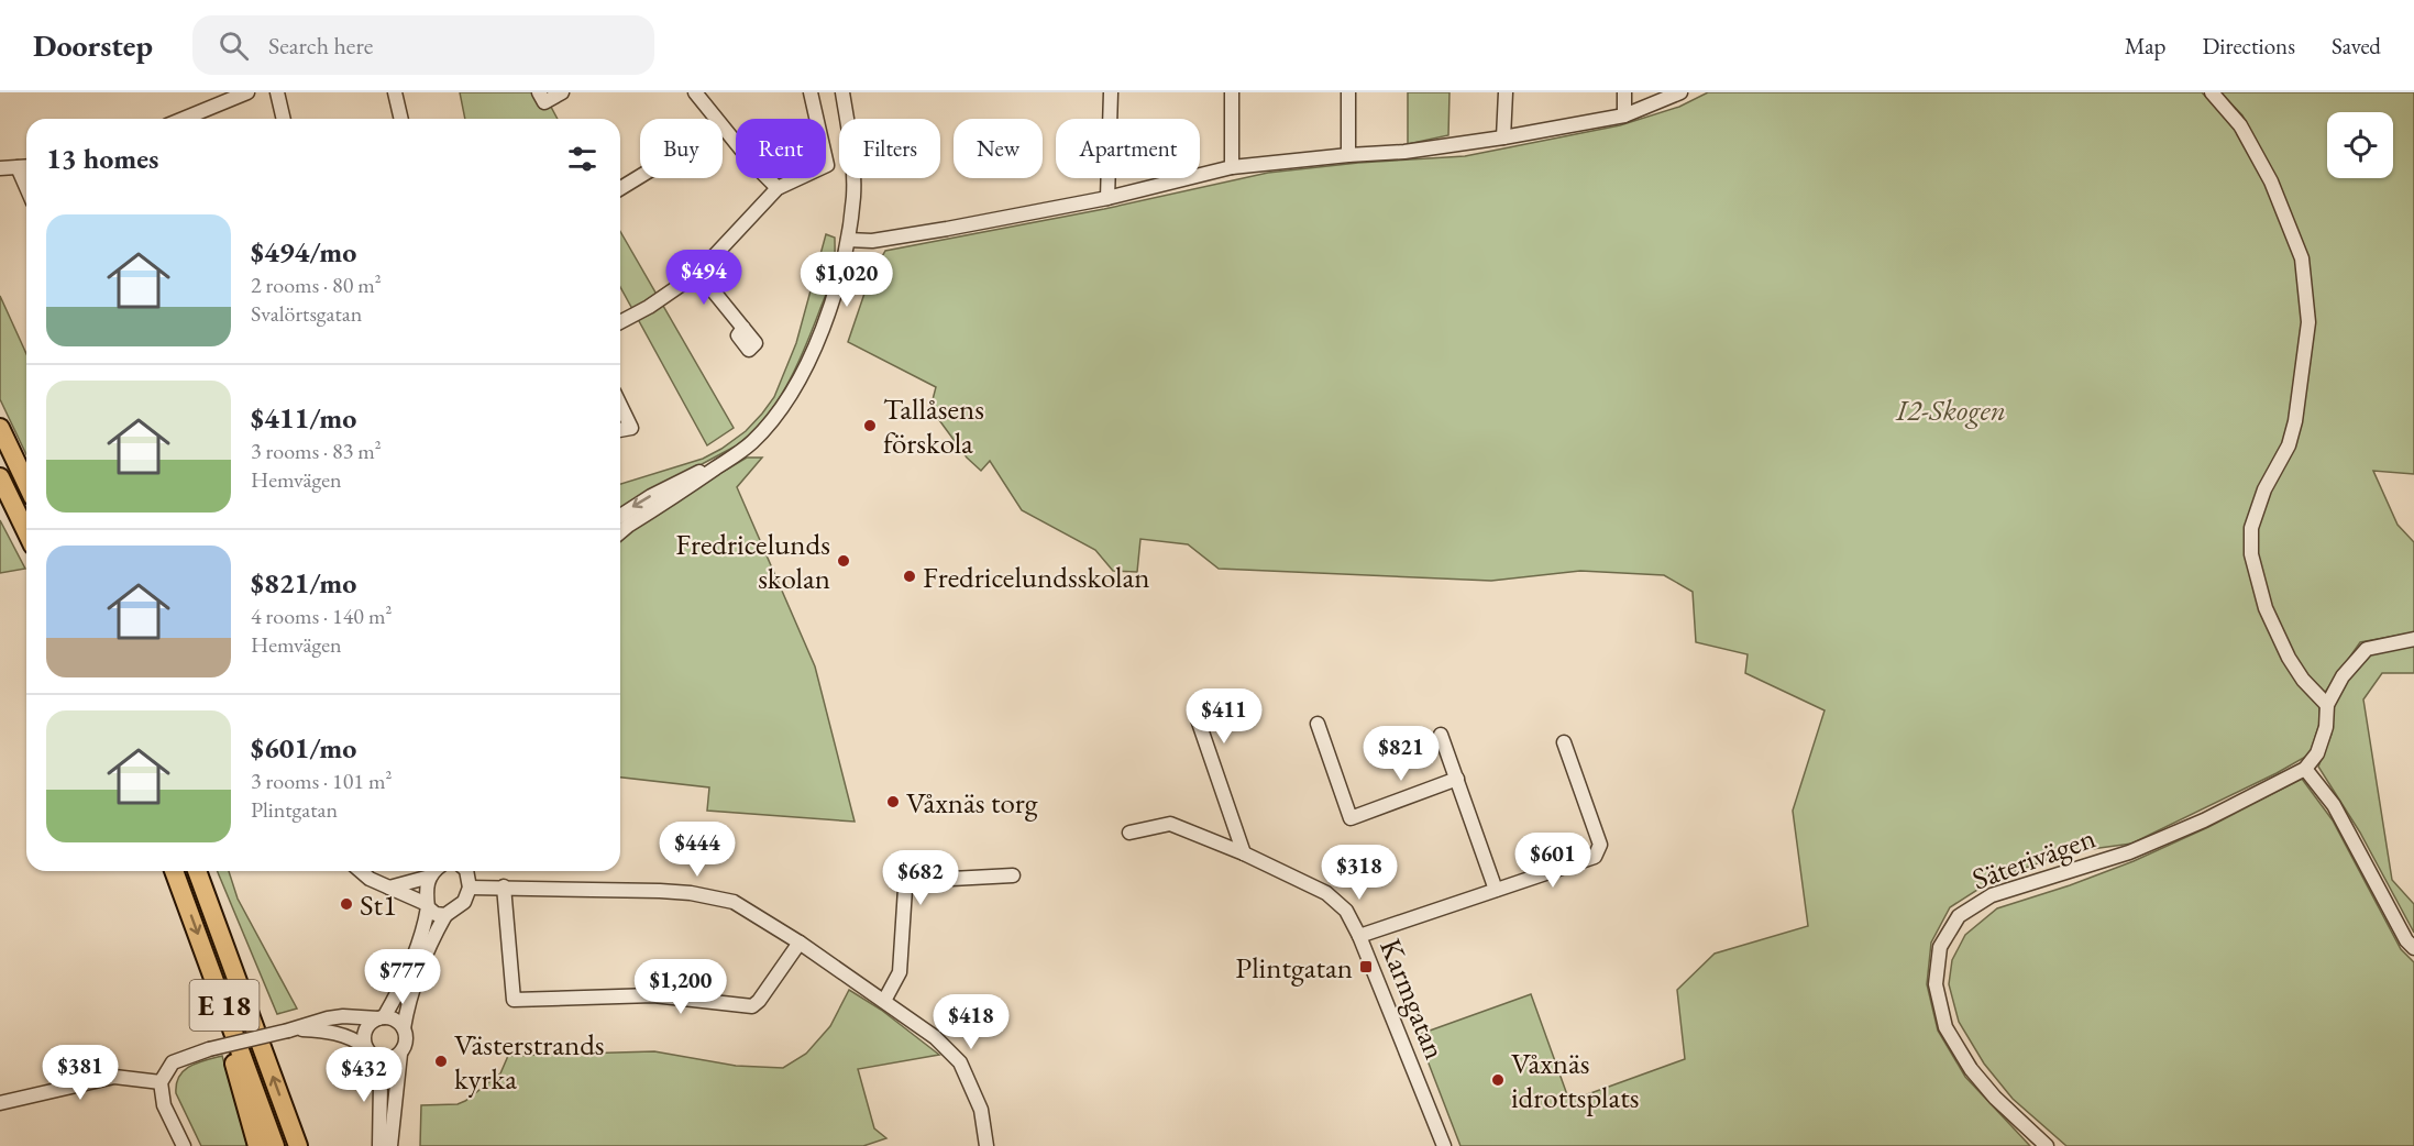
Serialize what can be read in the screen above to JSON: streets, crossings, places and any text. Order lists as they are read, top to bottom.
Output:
{
  "streets": {
    "highway": ["E 18"],
    "street": ["Säterivägen", "Karmgatan"]
  },
  "parks": ["I2-Skogen"],
  "places": {
    "other": [
      "Tallåsens förskola",
      "Fredricelunds skolan",
      "Fredricelundsskolan",
      "Våxnäs torg",
      "St1",
      "Västerstrands kyrka",
      "Våxnäs idrottsplats"
    ],
    "transit": ["Plintgatan"]
  },
  "page": {
    "header": "Doorstep",
    "search": "Search here",
    "nav": ["Map", "Directions", "Saved"],
    "chip": [
      "Buy",
      "Rent",
      "Filters",
      "New",
      "Apartment"
    ],
    "heading": "13 homes",
    "list": [
      {
        "name": "$494/mo",
        "note": "2 rooms · 80 m² · Svalörtsgatan"
      },
      {
        "name": "$411/mo",
        "note": "3 rooms · 83 m² · Hemvägen"
      },
      {
        "name": "$821/mo",
        "note": "4 rooms · 140 m² · Hemvägen"
      },
      {
        "name": "$601/mo",
        "note": "3 rooms · 101 m² · Plintgatan"
      }
    ],
    "price": [
      "$494",
      "$1,020",
      "$411",
      "$821",
      "$444",
      "$601",
      "$318",
      "$682",
      "$777",
      "$1,200",
      "$418",
      "$381",
      "$432"
    ]
  }
}
